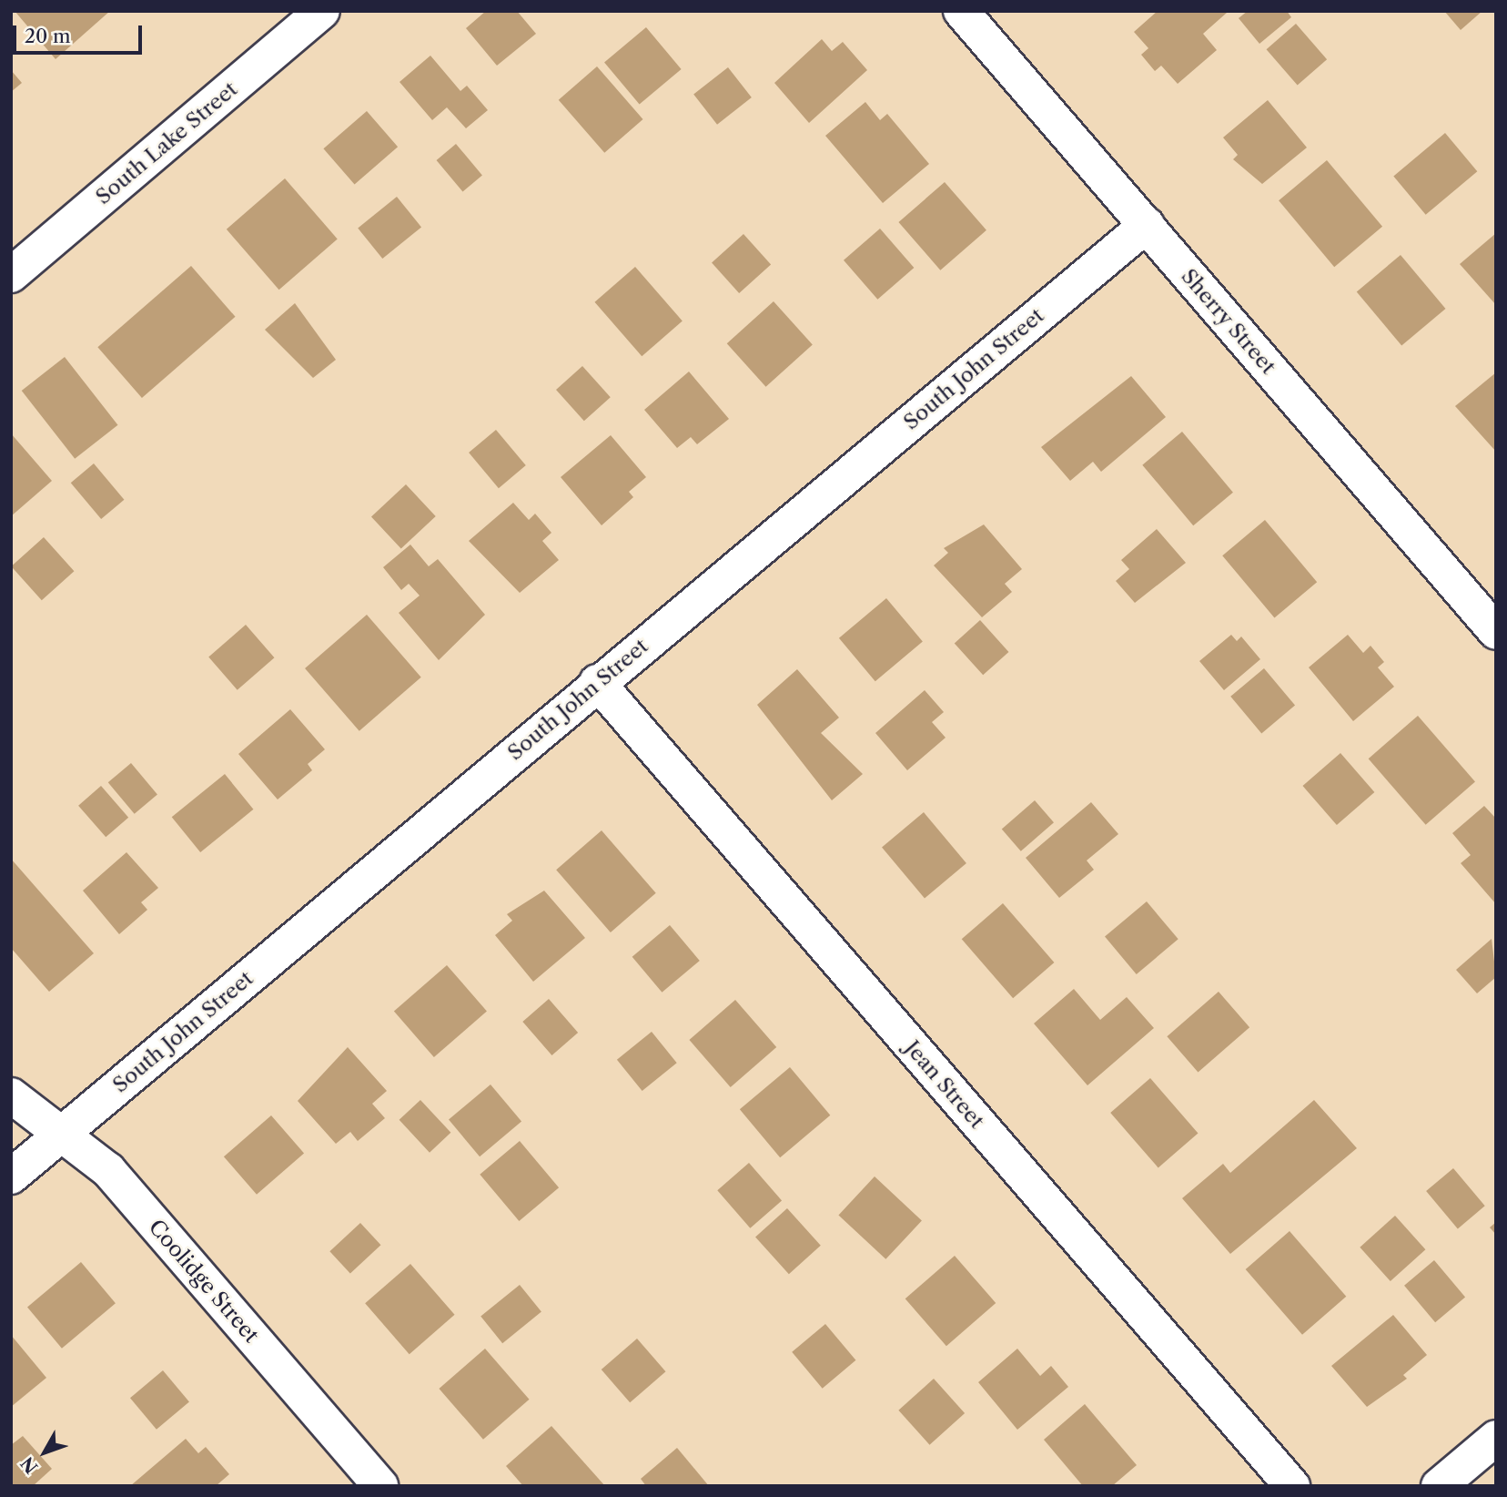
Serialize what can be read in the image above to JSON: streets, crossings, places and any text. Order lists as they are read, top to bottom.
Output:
{
  "streets": {
    "street": [
      "South Lake Street",
      "Sherry Street",
      "South John Street",
      "Jean Street",
      "Coolidge Street"
    ]
  },
  "crossings": [
    ["Sherry Street", "South John Street"],
    ["South John Street", "Jean Street"],
    ["South John Street", "Coolidge Street"]
  ],
  "scale_bar": "20 m",
  "north": "bottom left"
}
